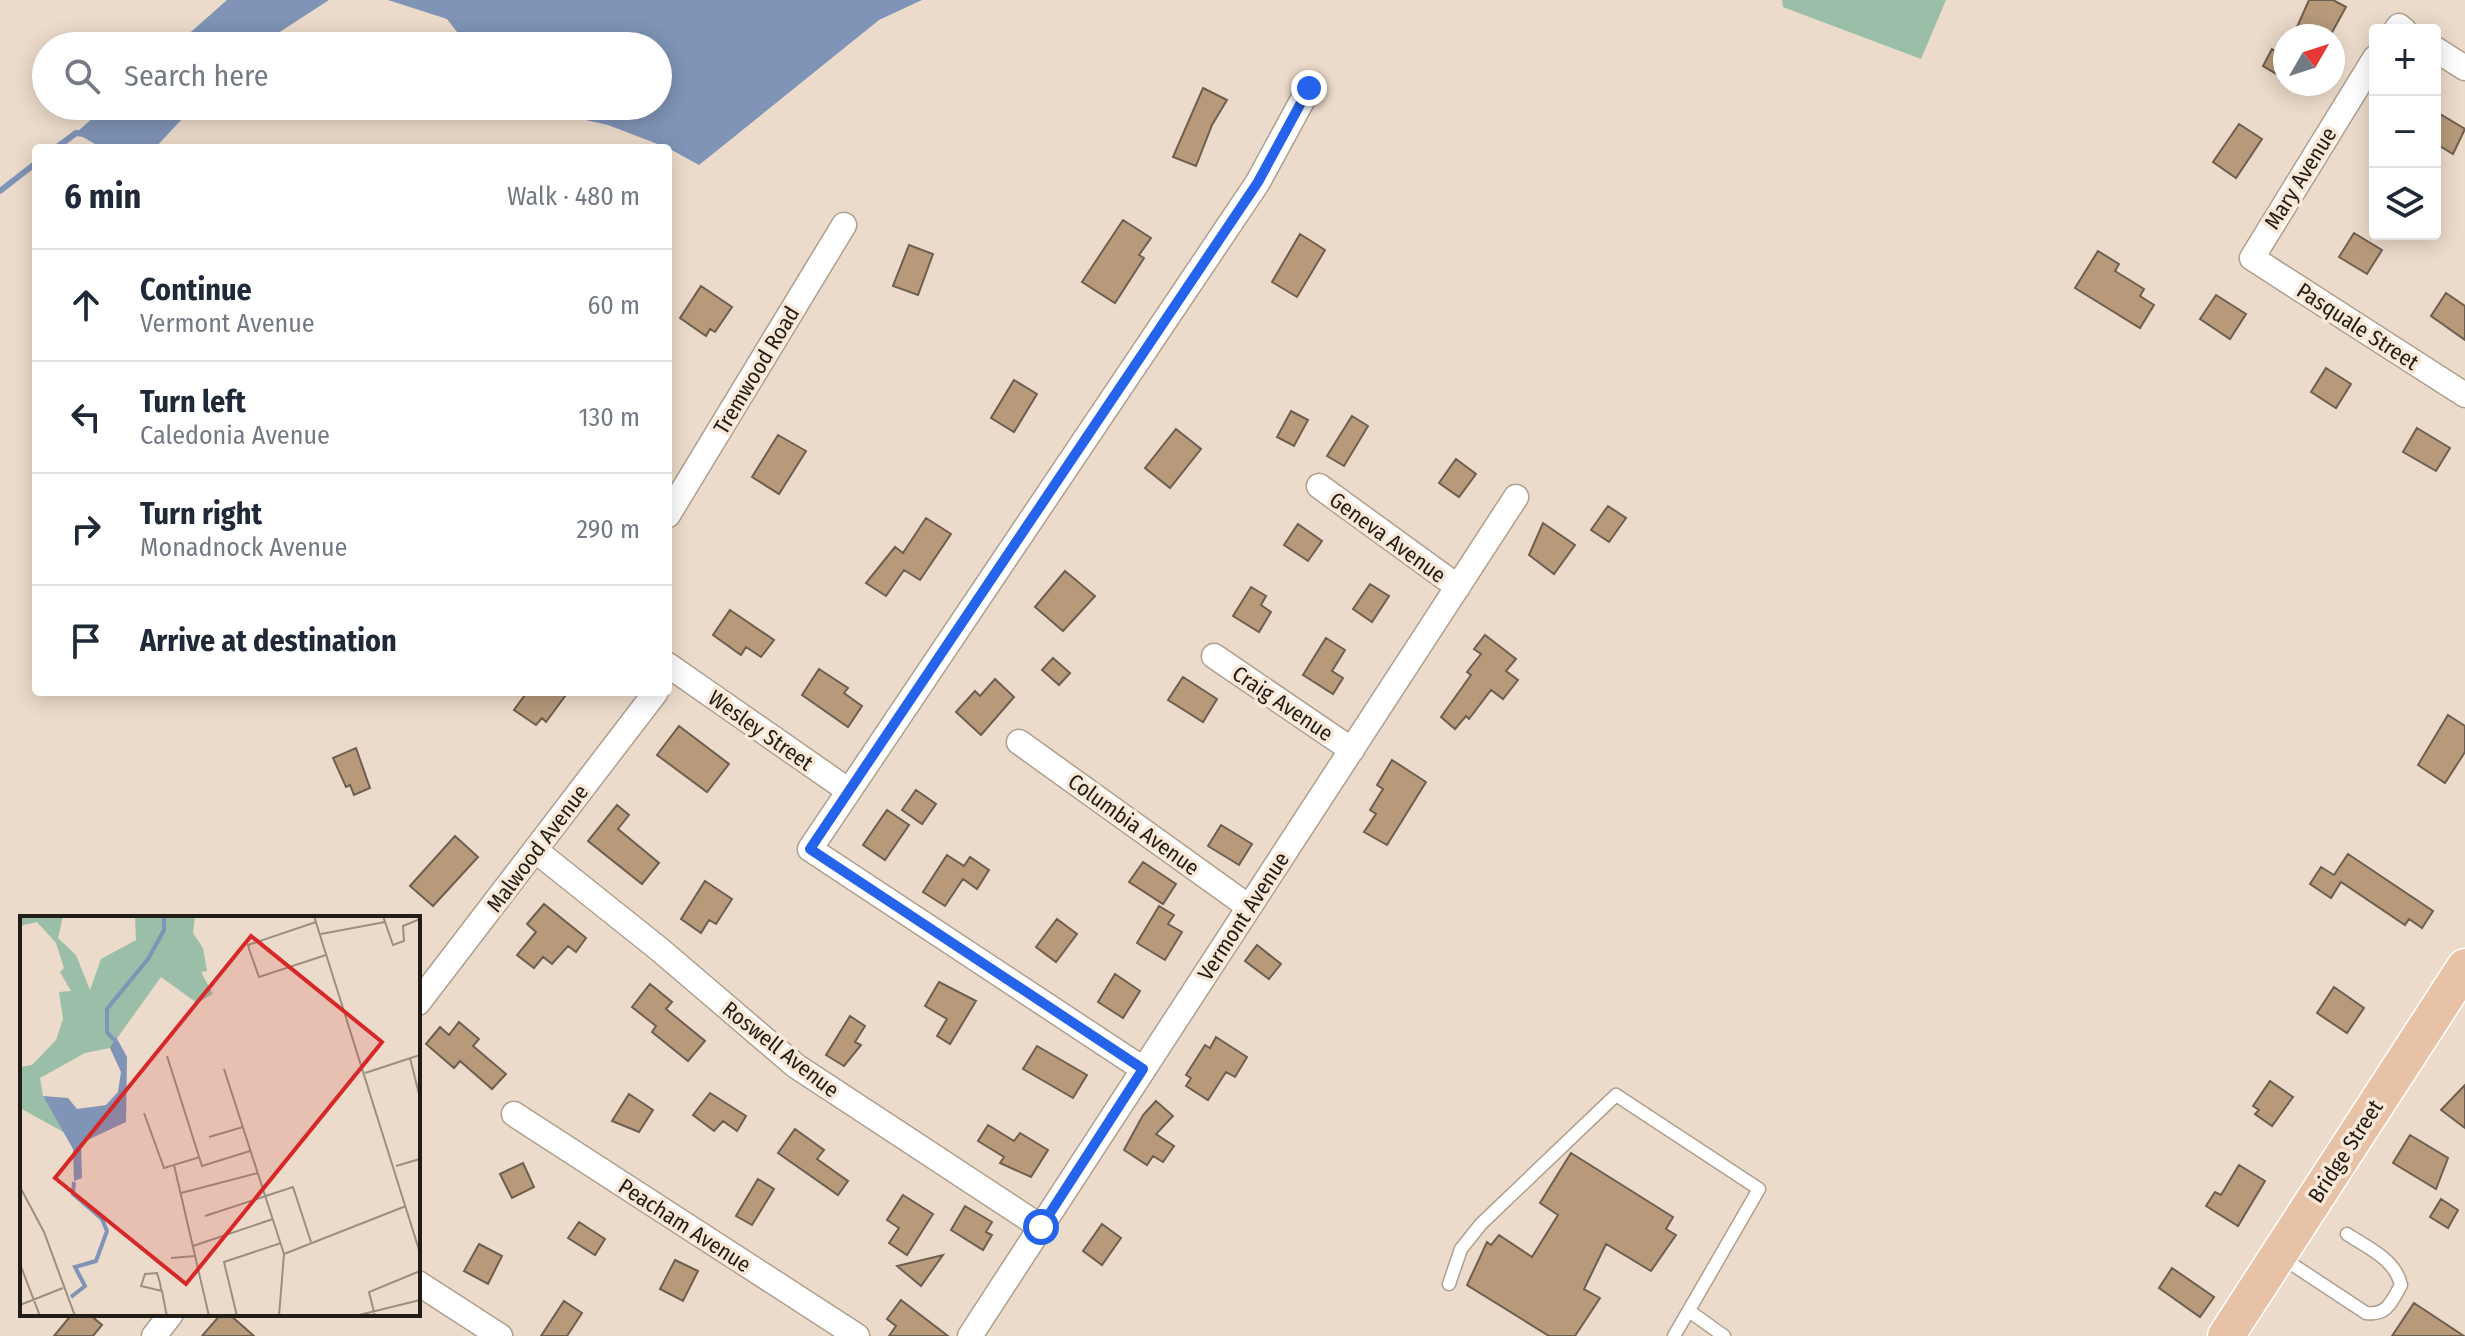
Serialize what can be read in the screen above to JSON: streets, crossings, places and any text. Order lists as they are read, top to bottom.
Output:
{
  "streets": {
    "main road": ["Bridge Street"],
    "street": [
      "Mary Avenue",
      "Pasquale Street",
      "Tremwood Road",
      "Geneva Avenue",
      "Craig Avenue",
      "Wesley Street",
      "Columbia Avenue",
      "Malwood Avenue",
      "Vermont Avenue",
      "Roswell Avenue",
      "Peacham Avenue"
    ]
  },
  "crossings": [
    ["Mary Avenue", "Pasquale Street"],
    ["Geneva Avenue", "Vermont Avenue"],
    ["Craig Avenue", "Vermont Avenue"],
    ["Columbia Avenue", "Vermont Avenue"],
    ["Malwood Avenue", "Roswell Avenue"],
    ["Vermont Avenue", "Roswell Avenue"]
  ],
  "north": "top right",
  "page": {
    "map_buttons": ["+", "−"],
    "search": "Search here",
    "heading": ["6 min", "Walk · 480 m"],
    "list": [
      ["Continue", "Vermont Avenue", "60 m"],
      ["Turn left", "Caledonia Avenue", "130 m"],
      ["Turn right", "Monadnock Avenue", "290 m"],
      "Arrive at destination"
    ]
  }
}
